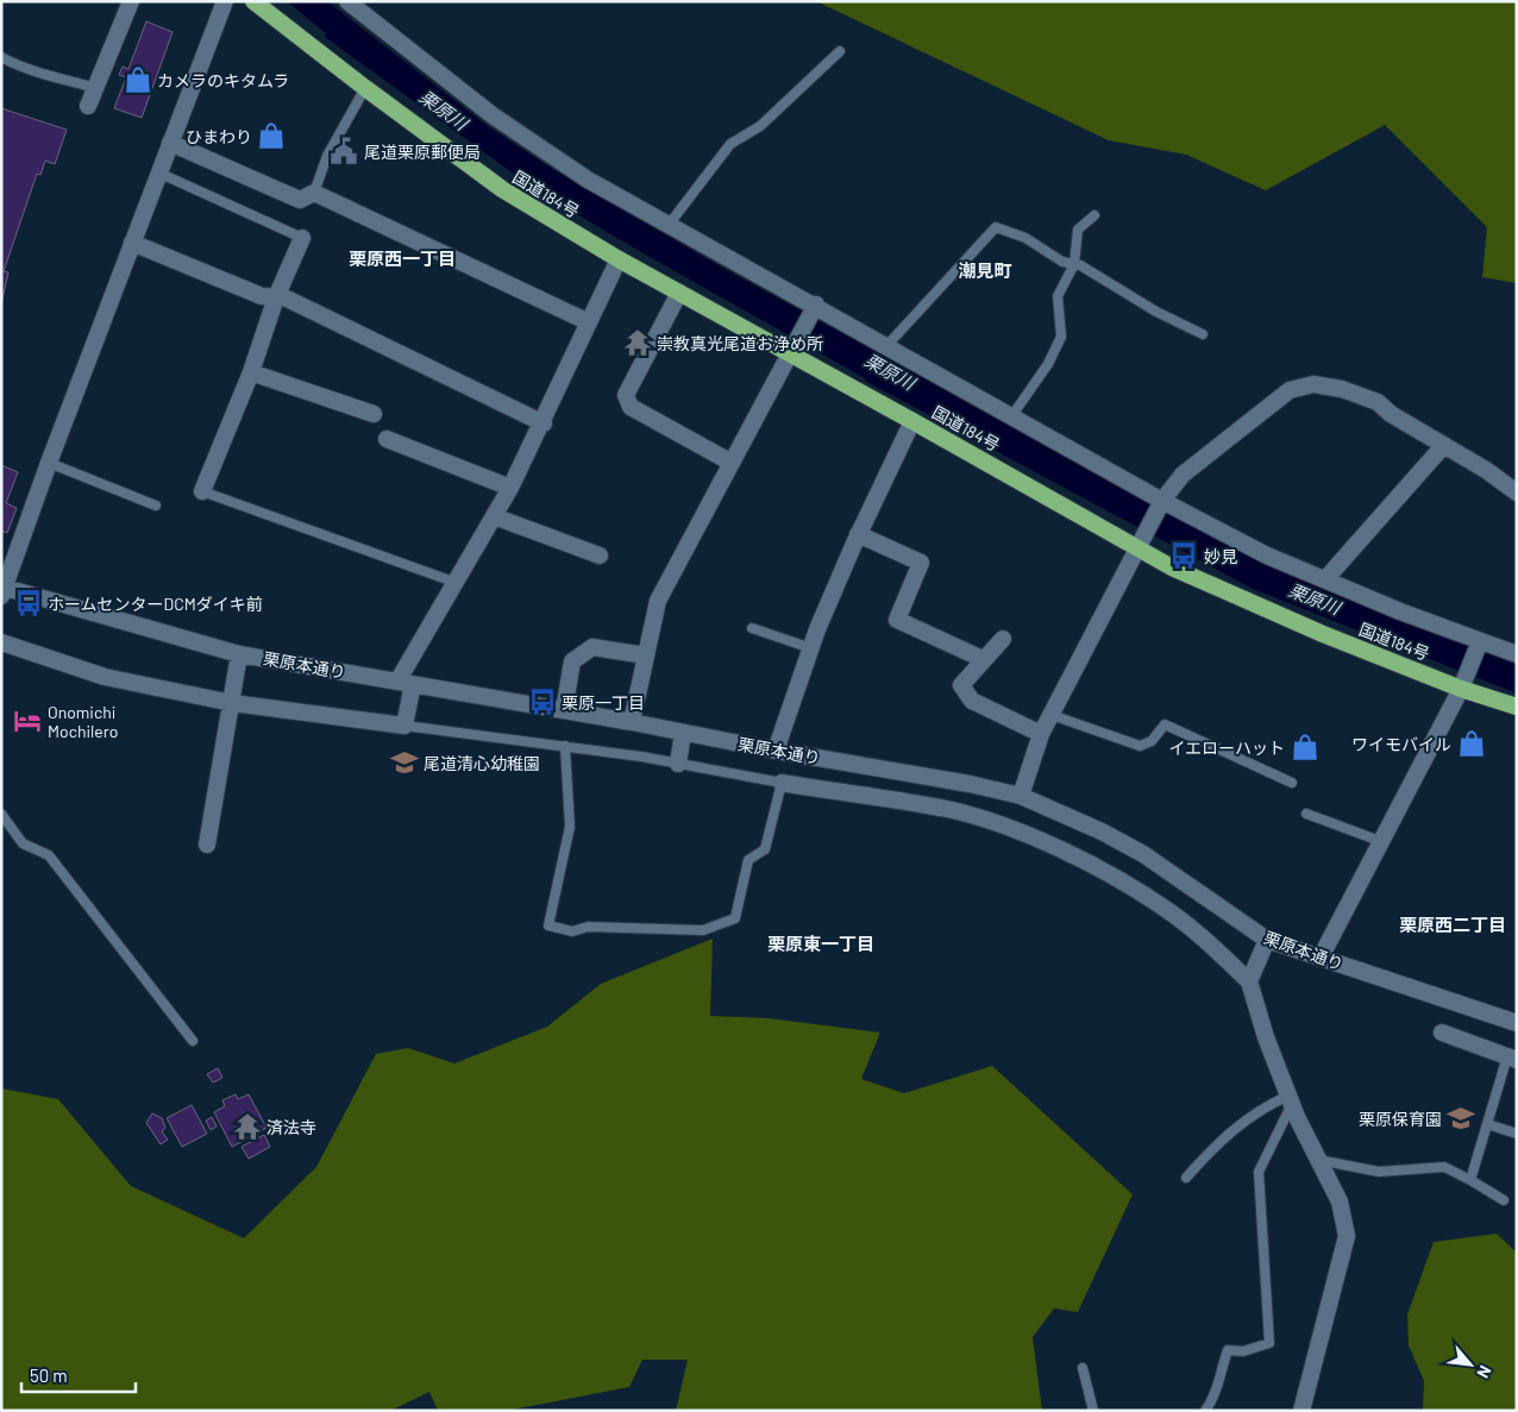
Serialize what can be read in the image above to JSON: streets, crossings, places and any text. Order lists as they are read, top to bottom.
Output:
{
  "streets": {
    "highway": ["国道184号"],
    "street": ["栗原本通り"]
  },
  "districts": [
    "栗原西一丁目",
    "潮見町",
    "栗原西二丁目",
    "栗原東一丁目"
  ],
  "water": ["栗原川"],
  "places": {
    "shop": [
      "カメラのキタムラ",
      "ひまわり",
      "ワイモバイル",
      "イエローハット"
    ],
    "public building": ["尾道栗原郵便局"],
    "temple": ["崇教真光尾道お浄め所", "済法寺"],
    "bus stop": ["妙見", "ホームセンターDCMダイキ前", "栗原一丁目"],
    "hotel": ["Onomichi Mochilero"],
    "school or university": ["尾道清心幼稚園", "栗原保育園"]
  },
  "scale_bar": "50 m",
  "north": "bottom right"
}
